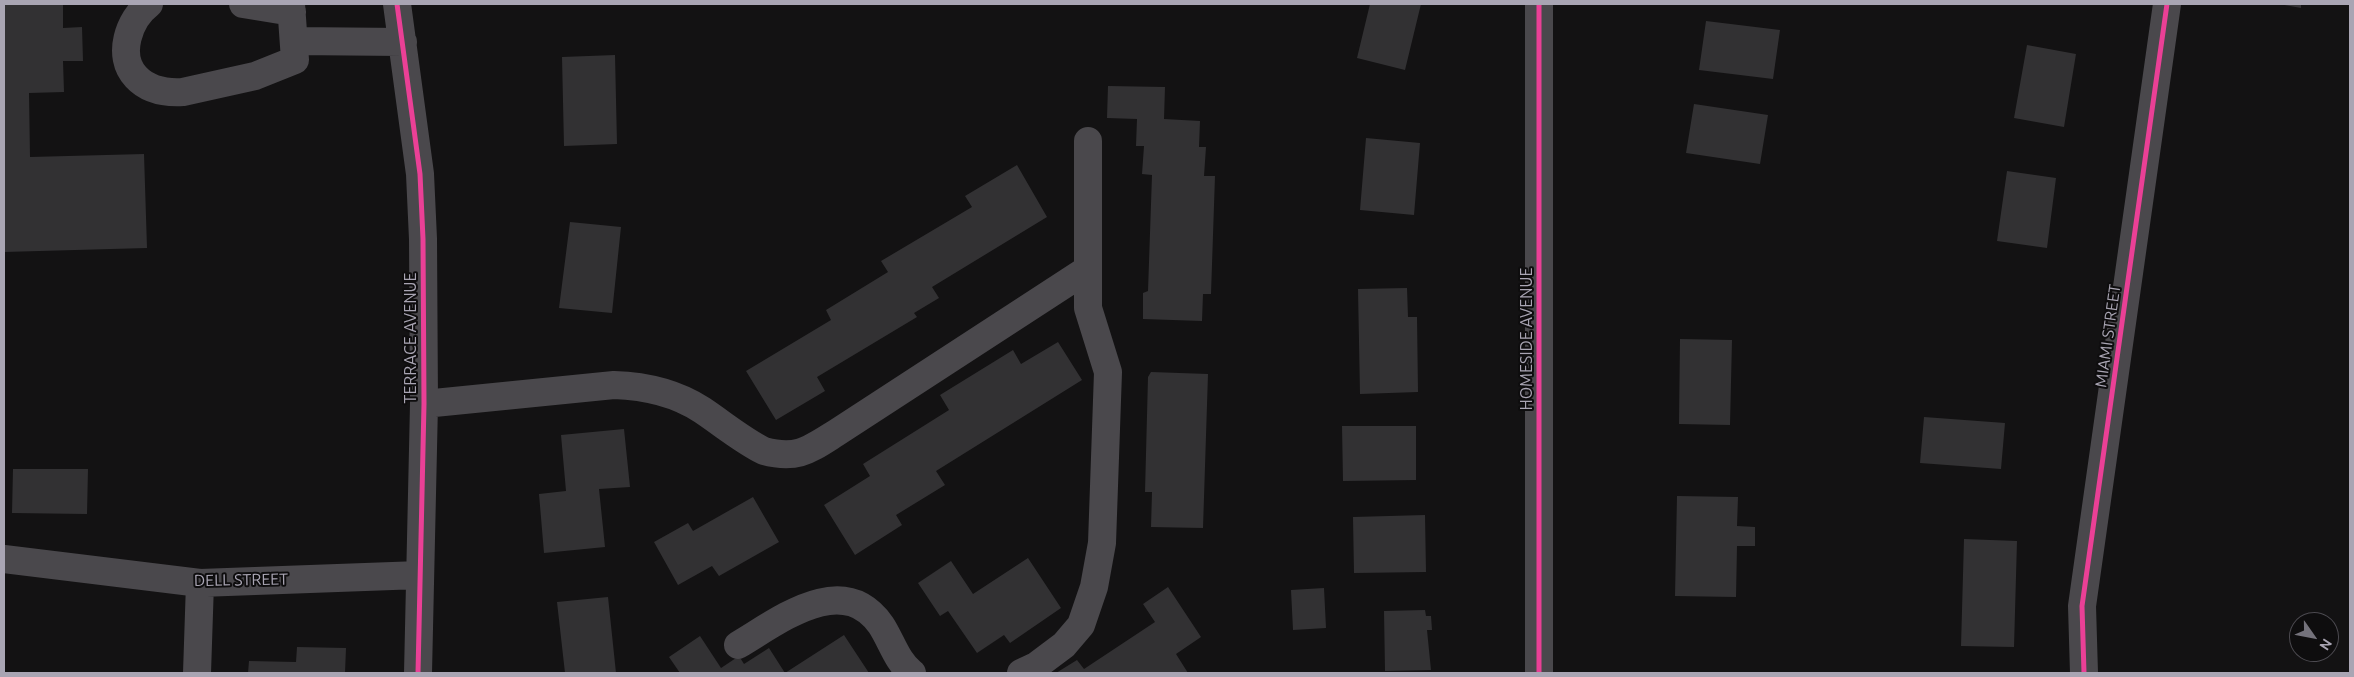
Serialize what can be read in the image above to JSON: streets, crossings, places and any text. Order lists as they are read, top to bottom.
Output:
{
  "streets": {
    "street": [
      "MIAMI STREET",
      "TERRACE AVENUE",
      "HOMESIDE AVENUE",
      "DELL STREET"
    ]
  },
  "crossings": [
    ["TERRACE AVENUE", "DELL STREET"]
  ],
  "north": "bottom right"
}
